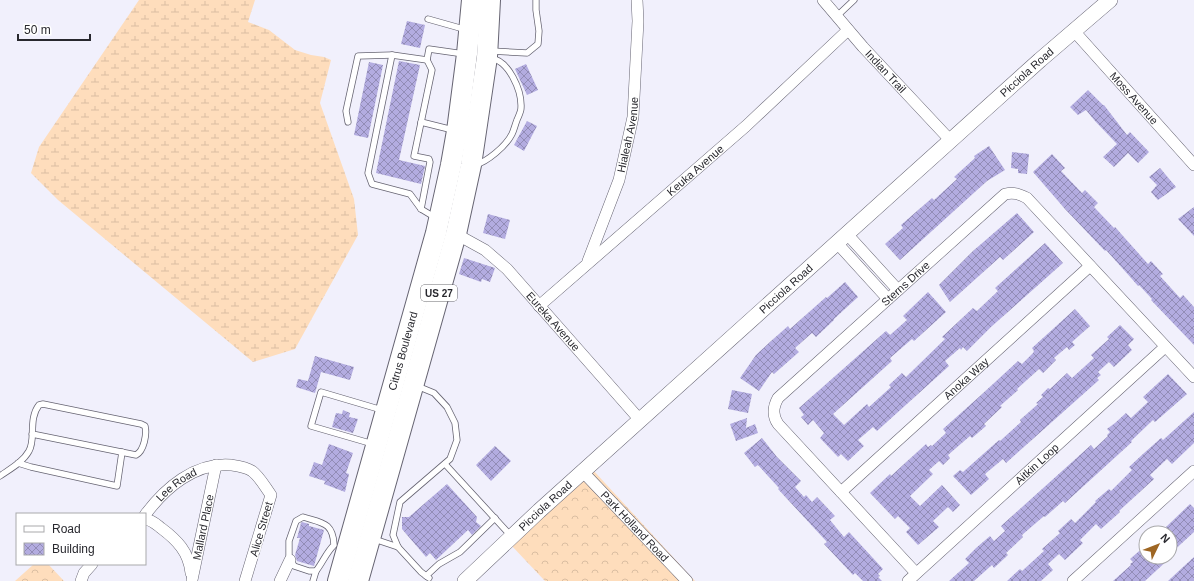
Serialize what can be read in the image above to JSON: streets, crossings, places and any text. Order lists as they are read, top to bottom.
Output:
{
  "streets": {
    "highway": ["US 27", "Citrus Boulevard"],
    "street": [
      "Indian Trail",
      "Picciola Road",
      "Moss Avenue",
      "Hialeah Avenue",
      "Keuka Avenue",
      "Sterns Drive",
      "Eureka Avenue",
      "Anoka Way",
      "Aitkin Loop",
      "Lee Road",
      "Park Holland Road",
      "Mallard Place",
      "Alice Street"
    ]
  },
  "crossings": [
    ["Indian Trail", "Picciola Road"],
    ["Indian Trail", "Keuka Avenue"],
    ["Picciola Road", "Moss Avenue"],
    ["Picciola Road", "Eureka Avenue"],
    ["Picciola Road", "Park Holland Road"],
    ["Hialeah Avenue", "Keuka Avenue"],
    ["Keuka Avenue", "Eureka Avenue"],
    ["Sterns Drive", "Anoka Way"],
    ["Sterns Drive", "Aitkin Loop"],
    ["Eureka Avenue", "Citrus Boulevard"],
    ["Lee Road", "Mallard Place"],
    ["Lee Road", "Alice Street"],
    ["Mallard Place", "Alice Street"]
  ],
  "legend": ["Road", "Building"],
  "scale_bar": "50 m",
  "north": "top right"
}
